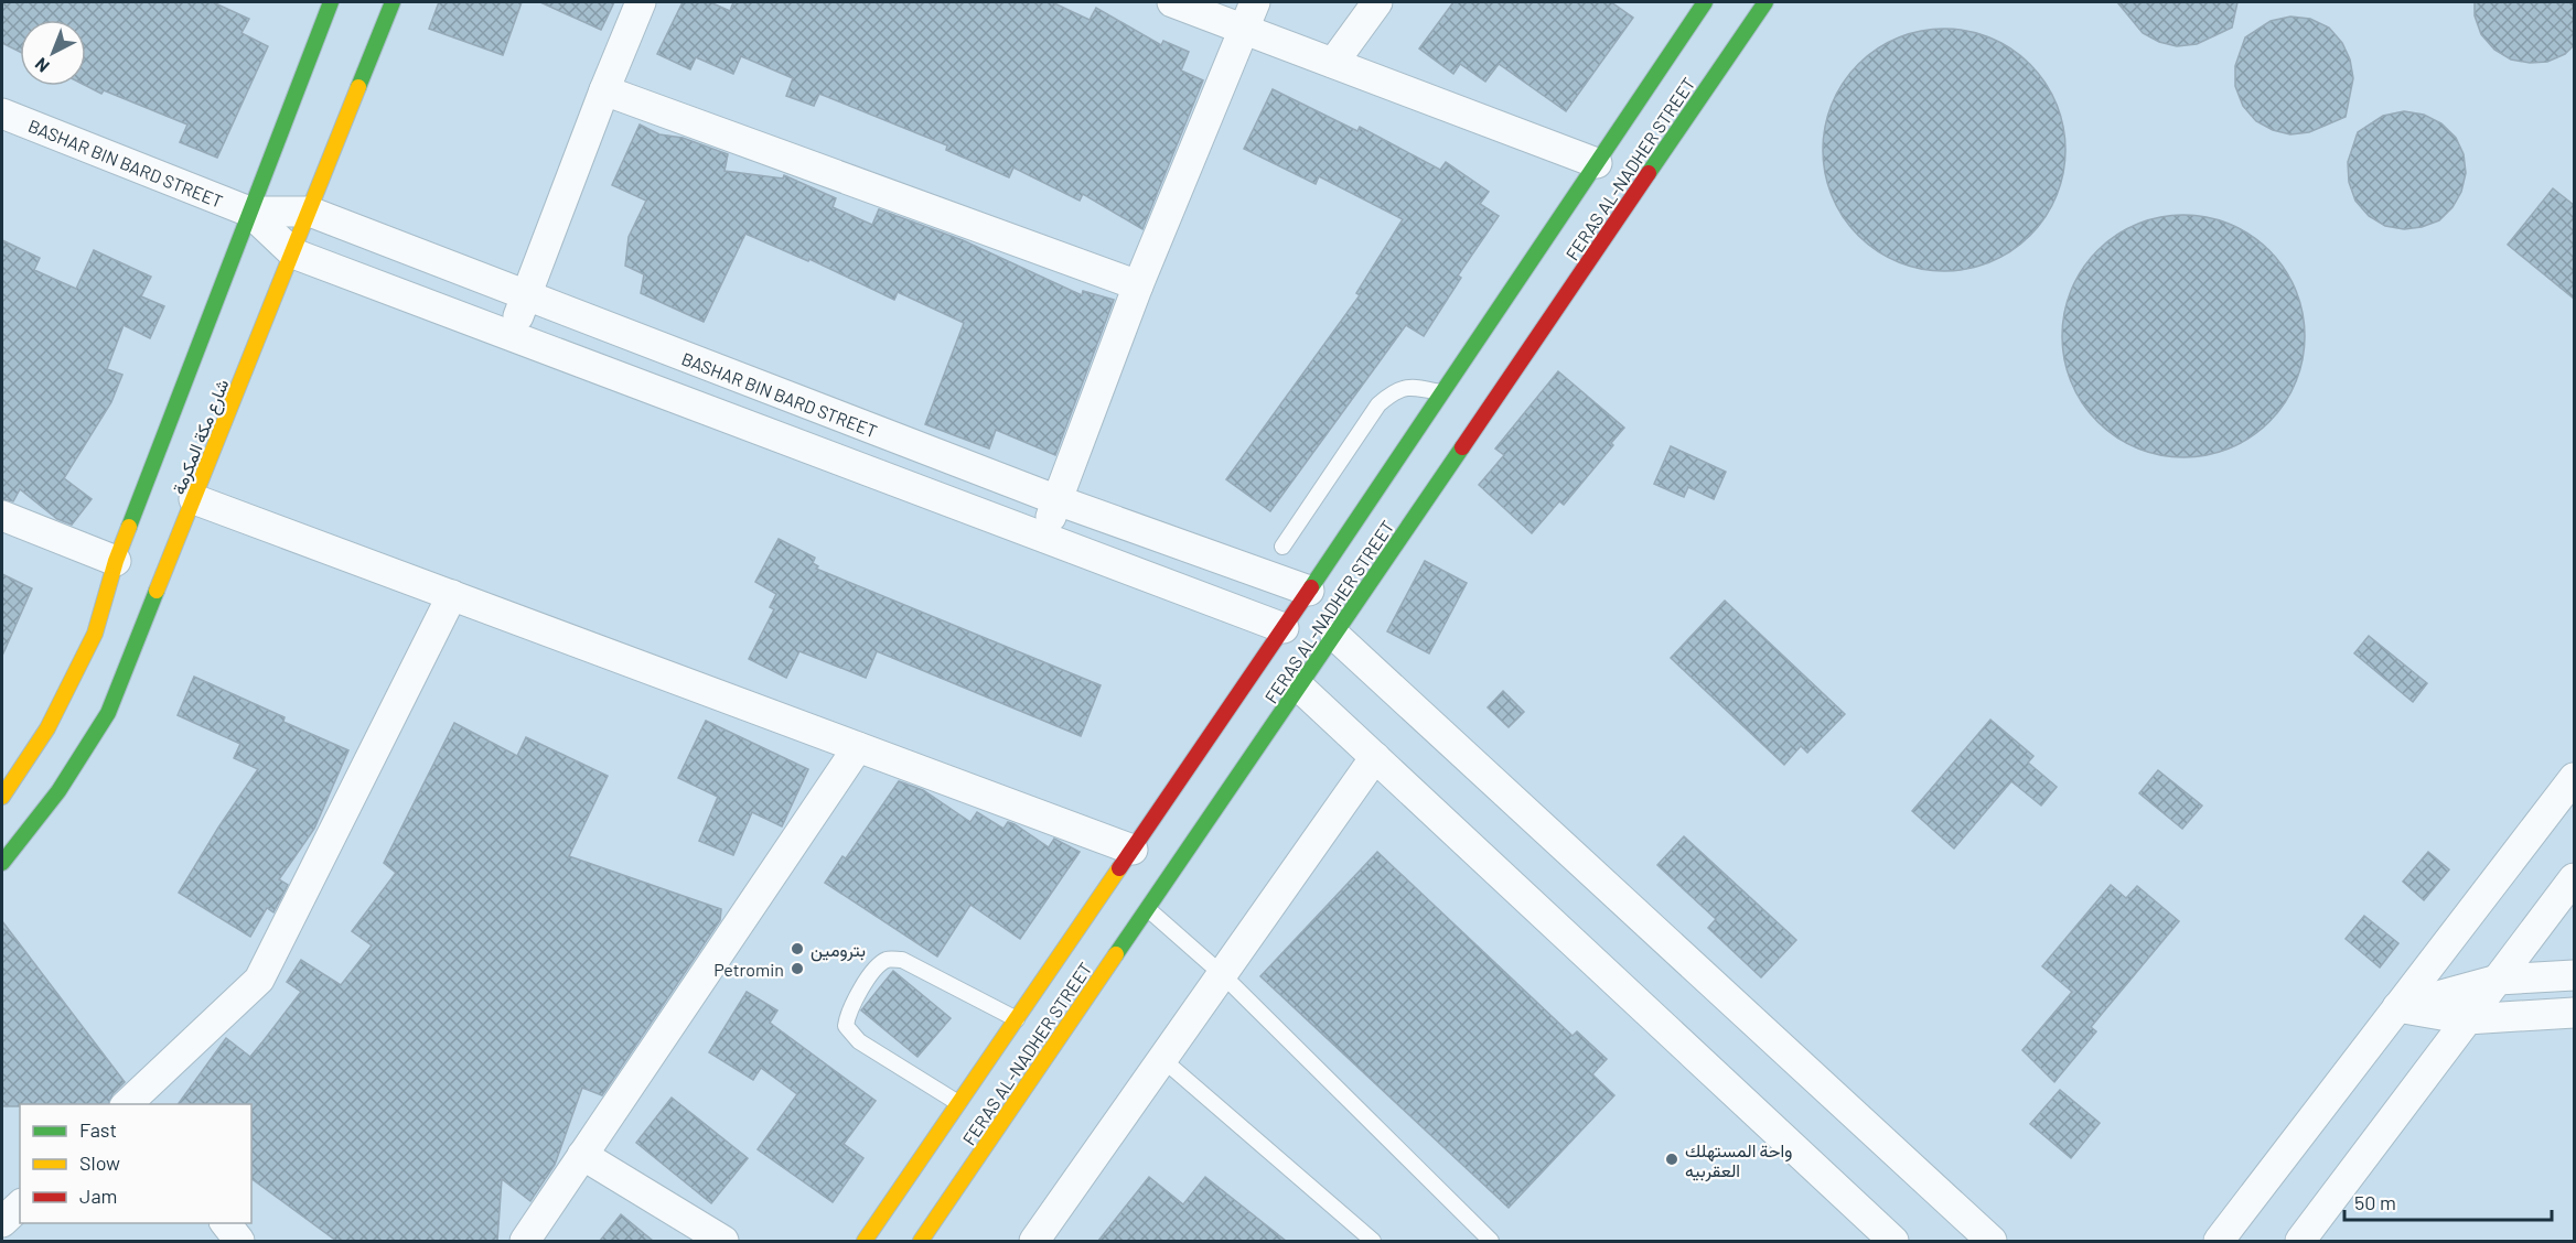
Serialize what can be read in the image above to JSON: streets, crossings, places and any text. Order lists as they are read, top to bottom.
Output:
{
  "streets": {
    "street": ["BASHAR BIN BARD STREET", "FERAS AL-NADHER STREET", "شارع مكة المكرمة"]
  },
  "crossings": [
    ["BASHAR BIN BARD STREET", "FERAS AL-NADHER STREET"],
    ["BASHAR BIN BARD STREET", "شارع مكة المكرمة"]
  ],
  "places": ["بترومين", "Petromin", "واحة المستهلك العقربيه"],
  "legend": ["Fast", "Slow", "Jam"],
  "scale_bar": "50 m",
  "north": "bottom left"
}
